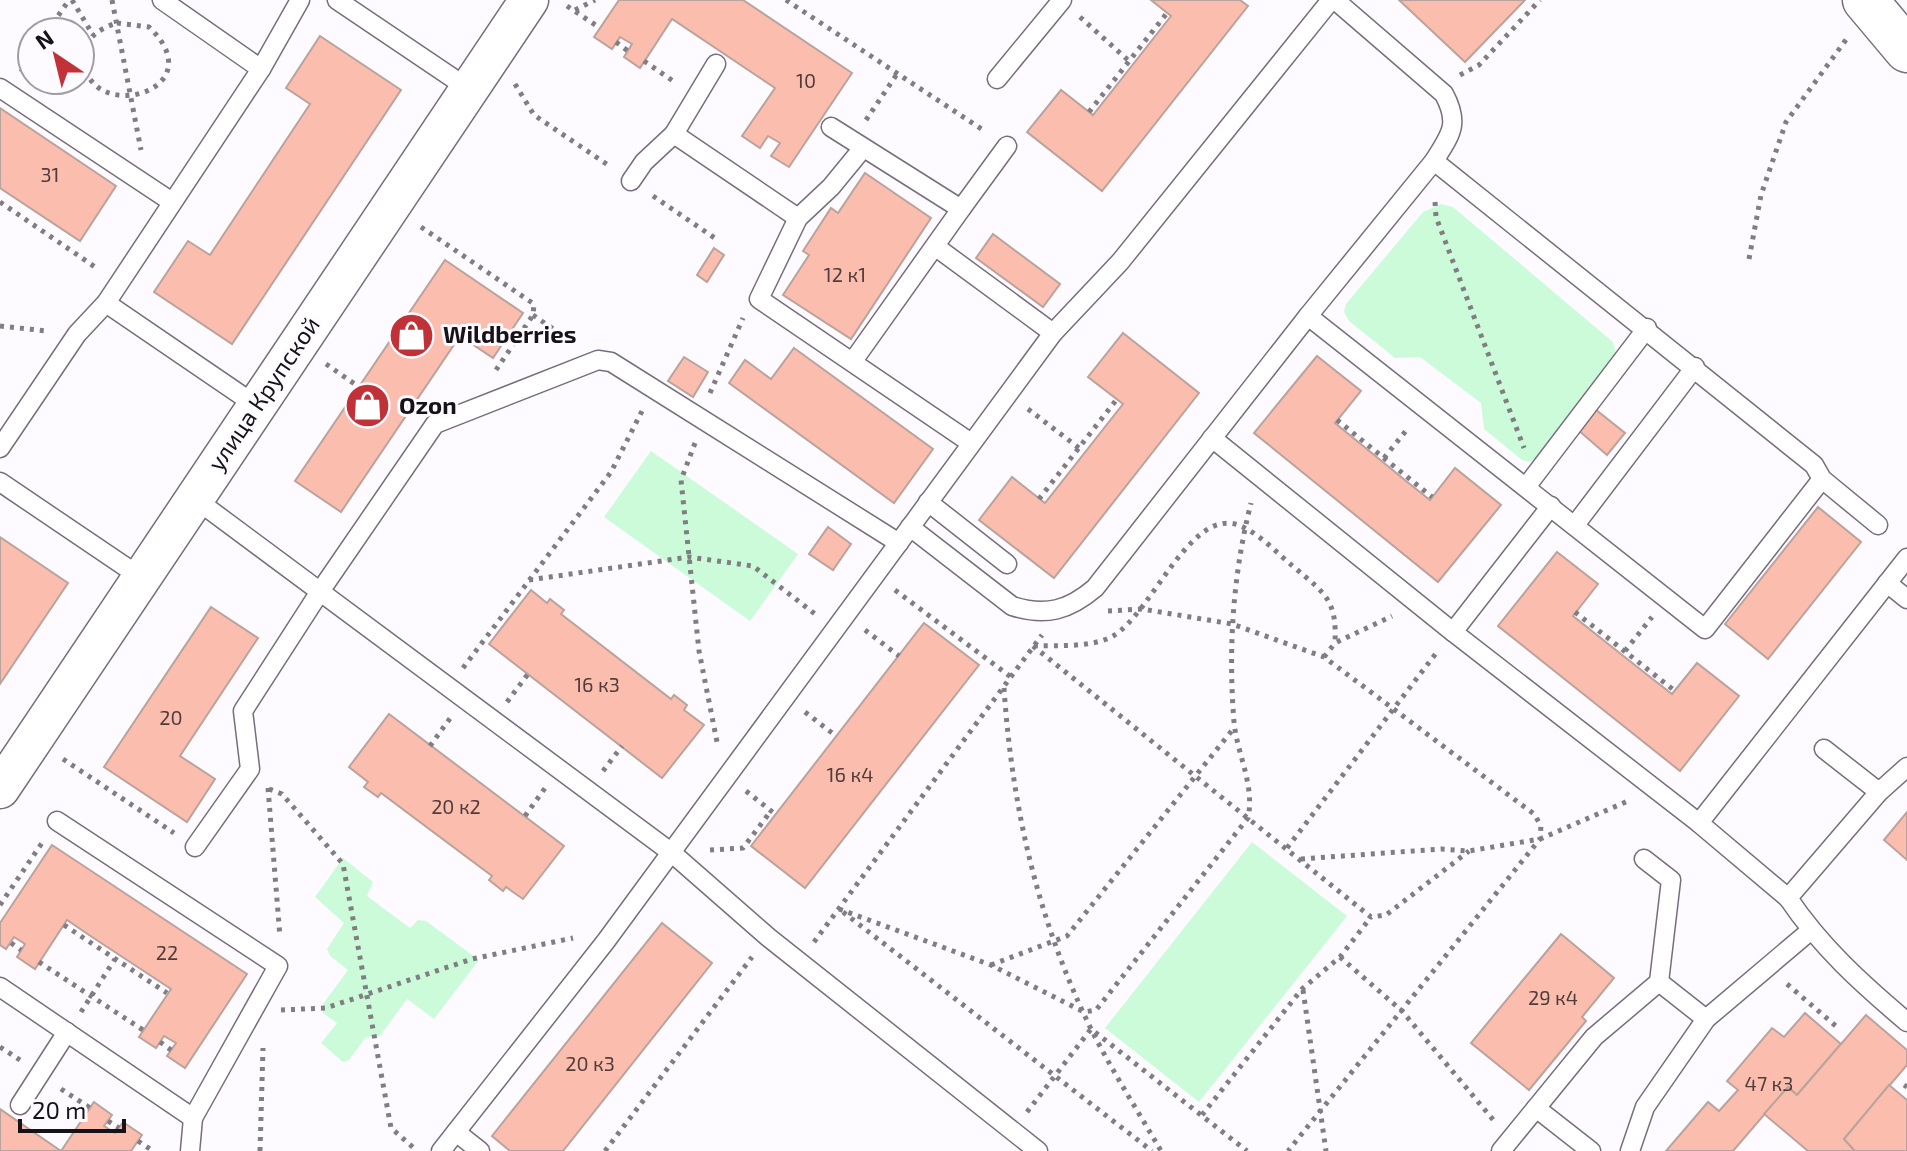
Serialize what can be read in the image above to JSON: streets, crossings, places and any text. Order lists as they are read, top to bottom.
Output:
{
  "streets": {
    "street": ["улица Крупской"]
  },
  "places": {
    "shop": ["Wildberries", "Ozon"]
  },
  "house_numbers": [
    "10",
    "31",
    "12 к1",
    "16 к3",
    "20",
    "16 к4",
    "20 к2",
    "22",
    "29 к4",
    "20 к3",
    "47 к3"
  ],
  "scale_bar": "20 m",
  "north": "top left"
}
